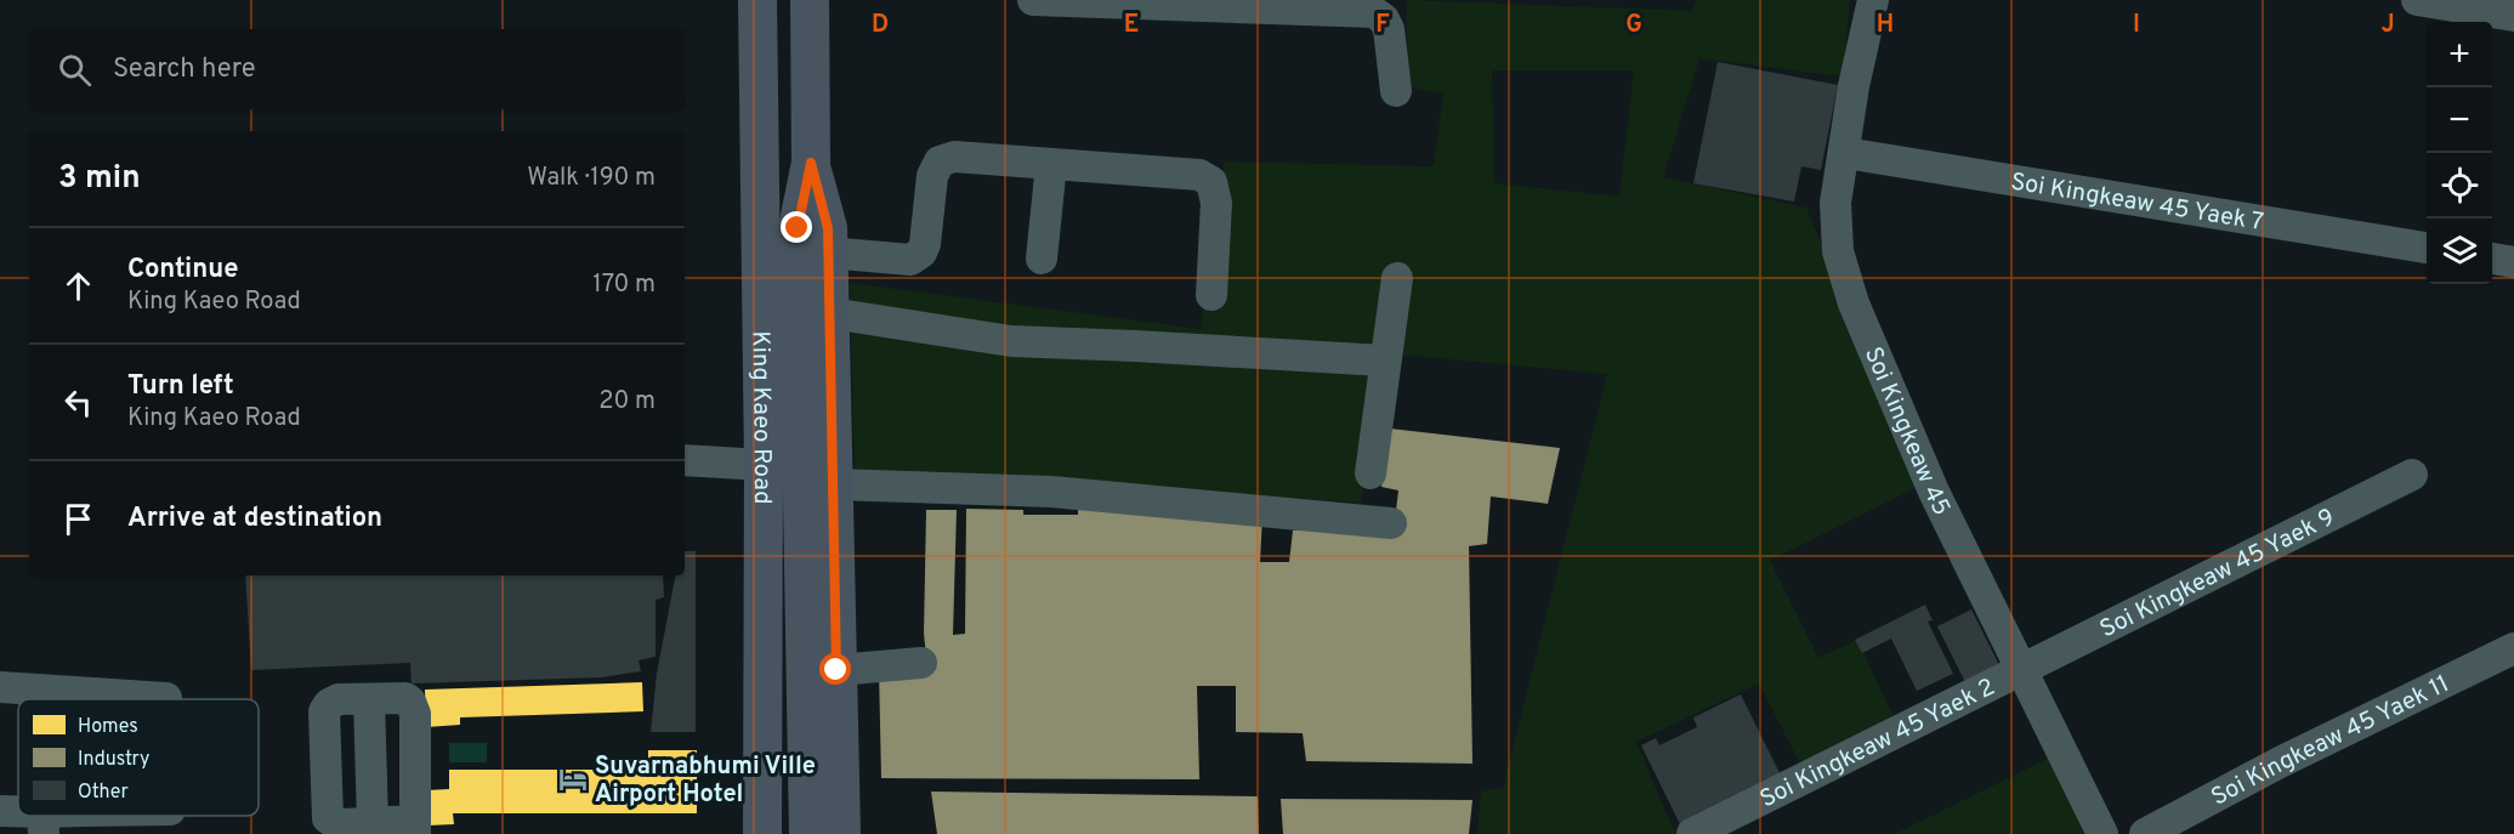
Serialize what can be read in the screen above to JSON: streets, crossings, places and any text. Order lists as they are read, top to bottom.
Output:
{
  "streets": {
    "main road": ["King Kaeo Road"],
    "street": [
      "Soi Kingkeaw 45 Yaek 7",
      "Soi Kingkeaw 45",
      "Soi Kingkeaw 45 Yaek 9",
      "Soi Kingkeaw 45 Yaek 11",
      "Soi Kingkeaw 45 Yaek 2"
    ]
  },
  "crossings": [
    ["Soi Kingkeaw 45 Yaek 7", "Soi Kingkeaw 45"],
    ["Soi Kingkeaw 45", "Soi Kingkeaw 45 Yaek 9"],
    ["Soi Kingkeaw 45", "Soi Kingkeaw 45 Yaek 2"],
    ["Soi Kingkeaw 45 Yaek 9", "Soi Kingkeaw 45 Yaek 2"]
  ],
  "places": {
    "hotel": ["Suvarnabhumi Ville Airport Hotel"]
  },
  "legend": ["Homes", "Industry", "Other"],
  "page": {
    "map_buttons": ["+", "−"],
    "search": "Search here",
    "heading": ["3 min", "Walk · 190 m"],
    "list": [
      ["Continue", "King Kaeo Road", "170 m"],
      ["Turn left", "King Kaeo Road", "20 m"],
      "Arrive at destination"
    ]
  },
  "grid": {
    "columns": [
      "D",
      "E",
      "F",
      "G",
      "H",
      "I",
      "J"
    ]
  }
}
